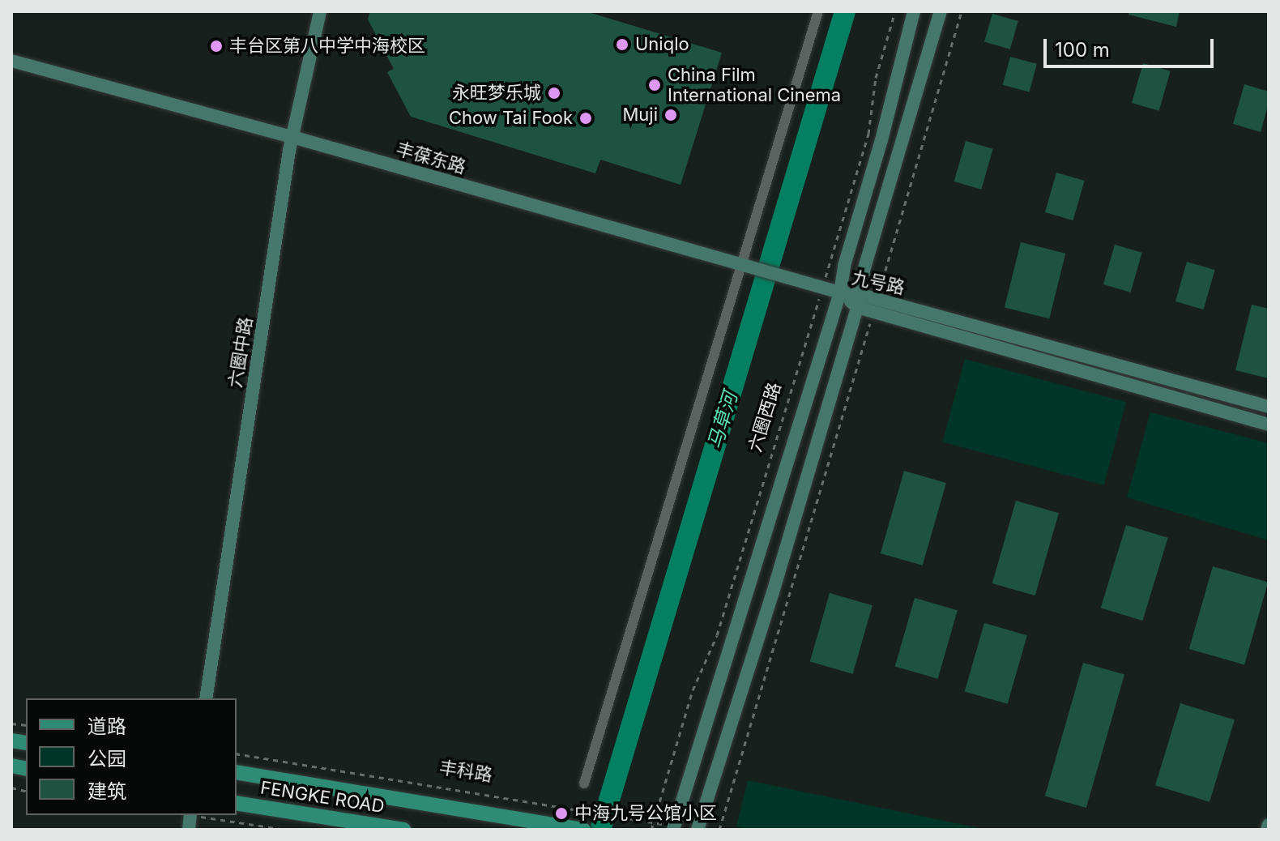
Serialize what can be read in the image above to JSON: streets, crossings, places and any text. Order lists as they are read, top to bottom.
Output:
{
  "streets": {
    "main road": ["FENGKE ROAD"],
    "street": [
      "丰葆东路",
      "九号路",
      "六圈中路",
      "六圈西路"
    ],
    "path": ["丰科路"]
  },
  "crossings": [
    ["丰葆东路", "九号路"],
    ["丰葆东路", "六圈中路"],
    ["丰葆东路", "六圈西路"],
    ["九号路", "六圈西路"],
    ["六圈西路", "丰科路"]
  ],
  "water": ["马草河"],
  "places": [
    "Uniqlo",
    "丰台区第八中学中海校区",
    "China Film International Cinema",
    "永旺梦乐城",
    "Muji",
    "Chow Tai Fook",
    "中海九号公馆小区"
  ],
  "legend": ["道路", "公园", "建筑"],
  "scale_bar": "100 m"
}
